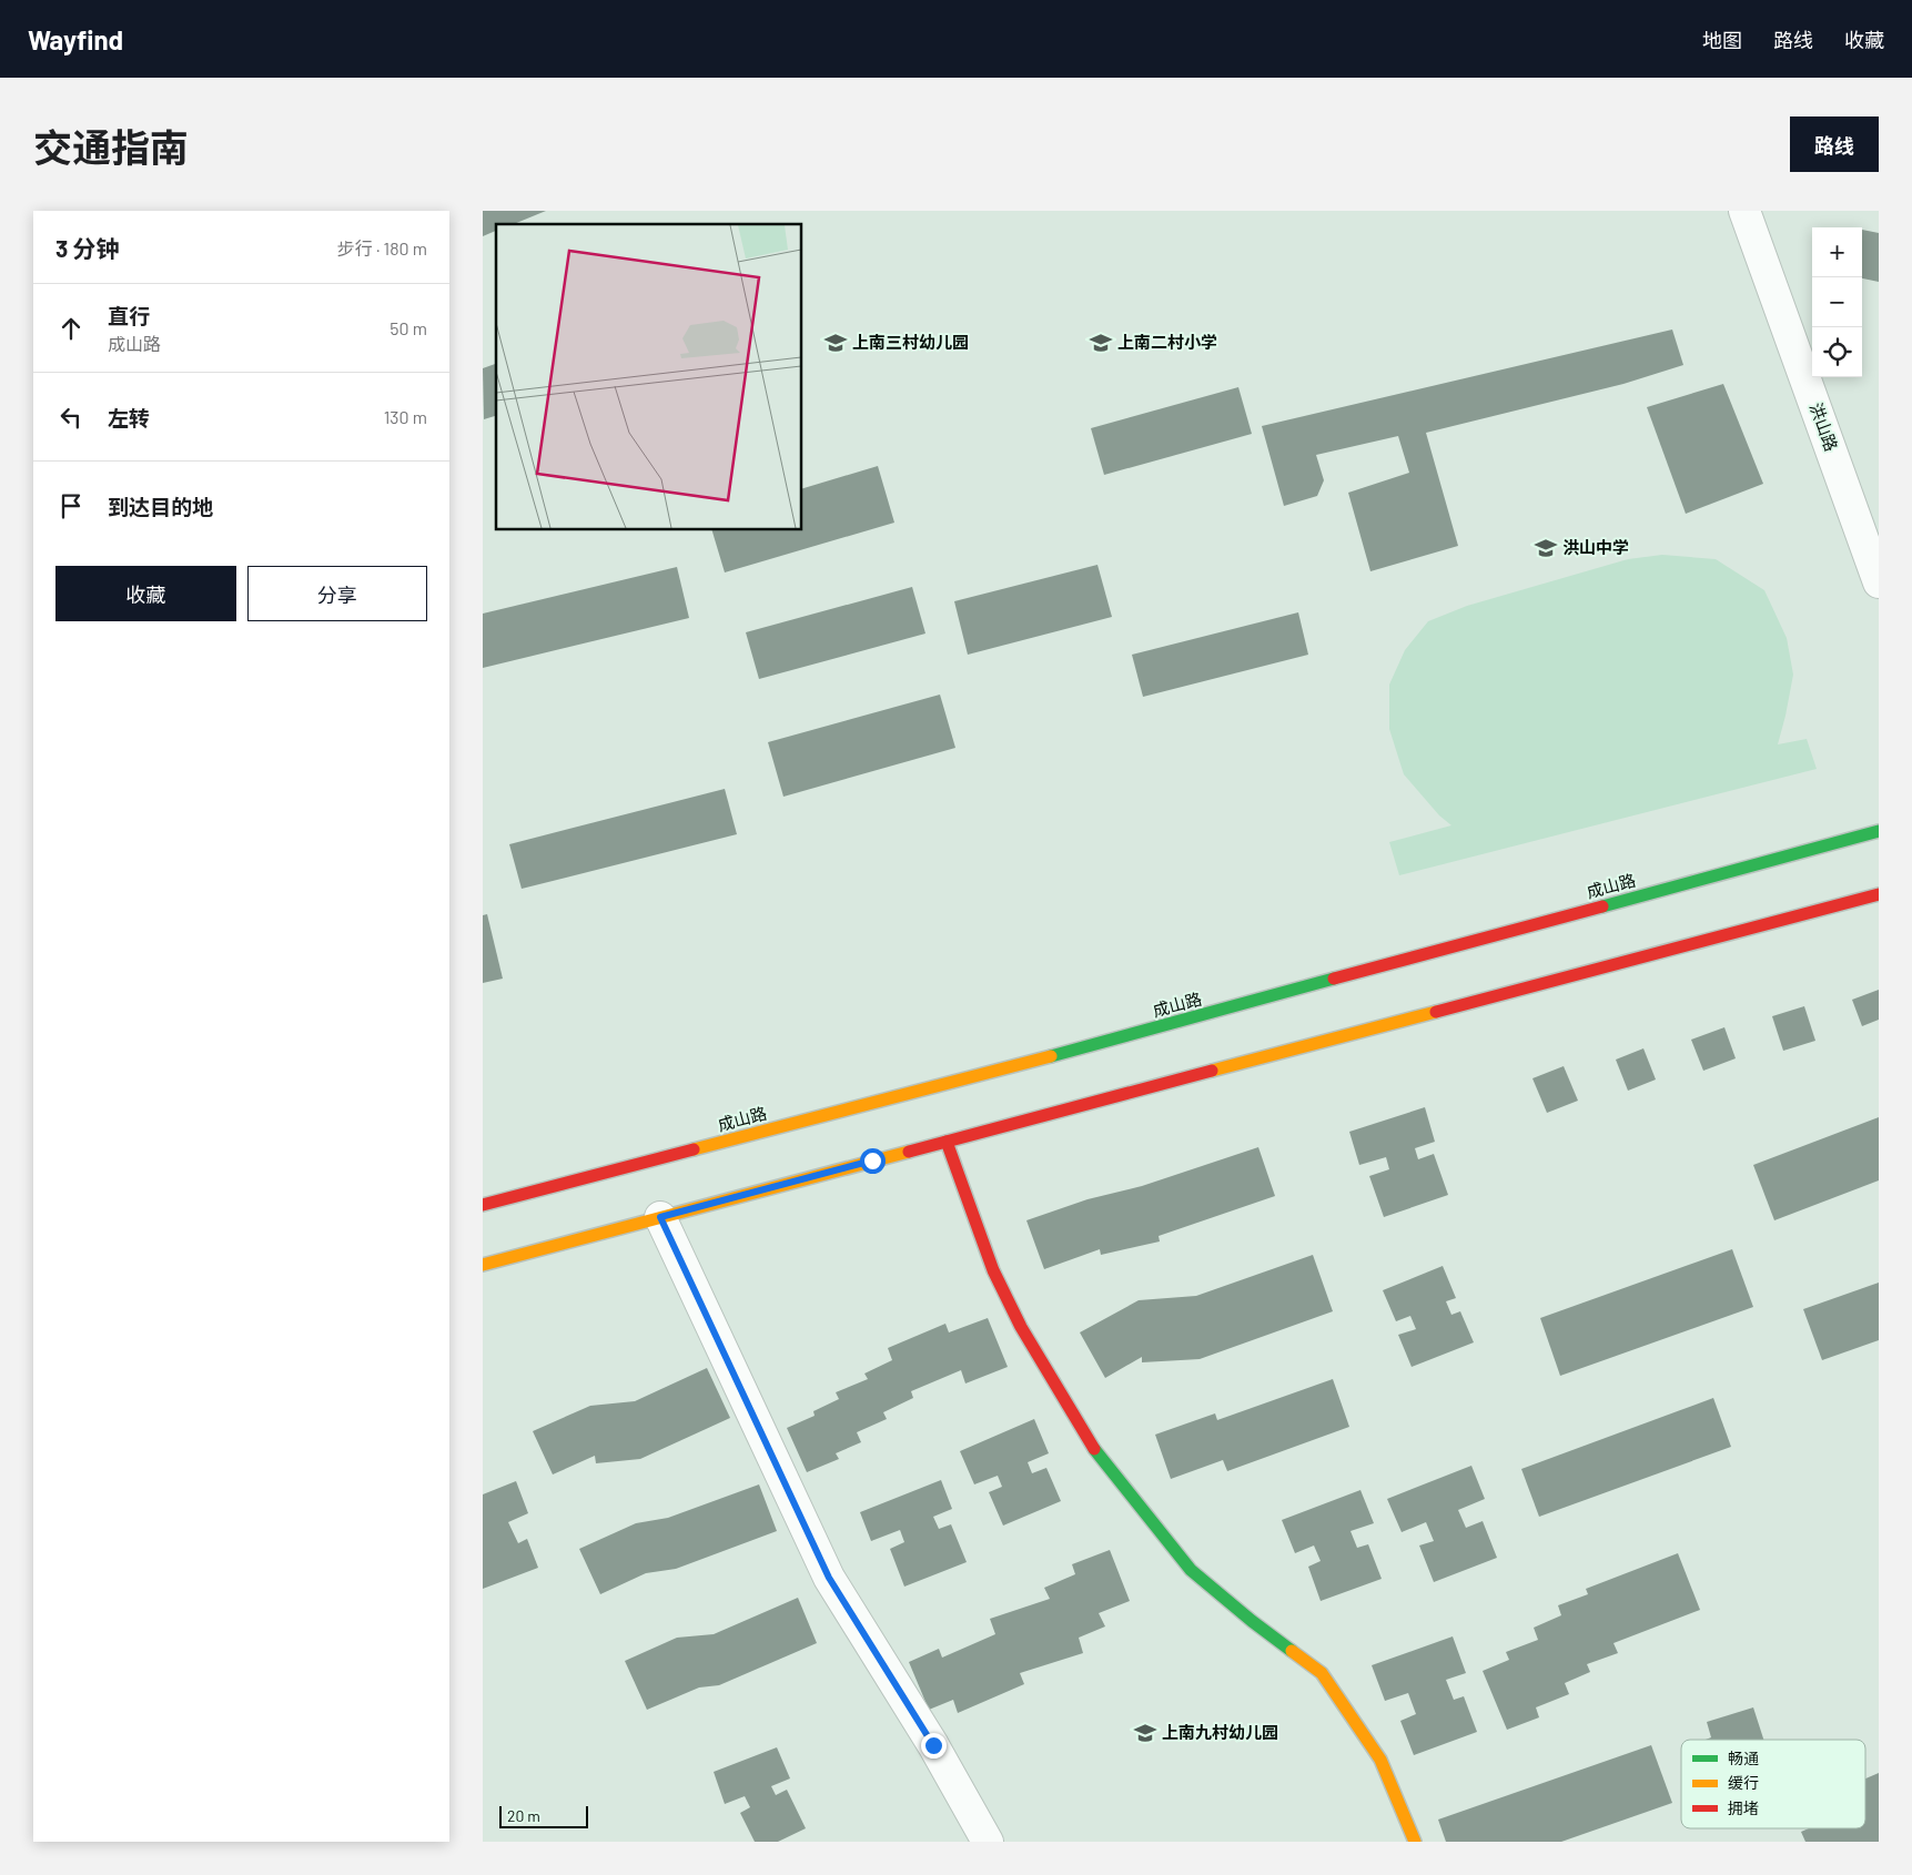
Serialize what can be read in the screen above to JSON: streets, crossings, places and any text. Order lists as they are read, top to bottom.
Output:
{
  "streets": {
    "main road": ["成山路"],
    "street": ["洪山路"]
  },
  "places": {
    "school or university": [
      "上南三村幼儿园",
      "上南二村小学",
      "洪山中学",
      "上南九村幼儿园"
    ]
  },
  "legend": ["畅通", "缓行", "拥堵"],
  "scale_bar": "20 m",
  "page": {
    "header": "Wayfind",
    "nav": ["地图", "路线", "收藏"],
    "title": "交通指南",
    "buttons": [
      "路线",
      ["收藏", "分享"]
    ],
    "heading": ["3 分钟", "步行 · 180 m"],
    "map_buttons": ["+", "−"],
    "list": [
      ["直行", "成山路", "50 m"],
      ["左转", "130 m"],
      "到达目的地"
    ],
    "scale": "20 m"
  }
}
